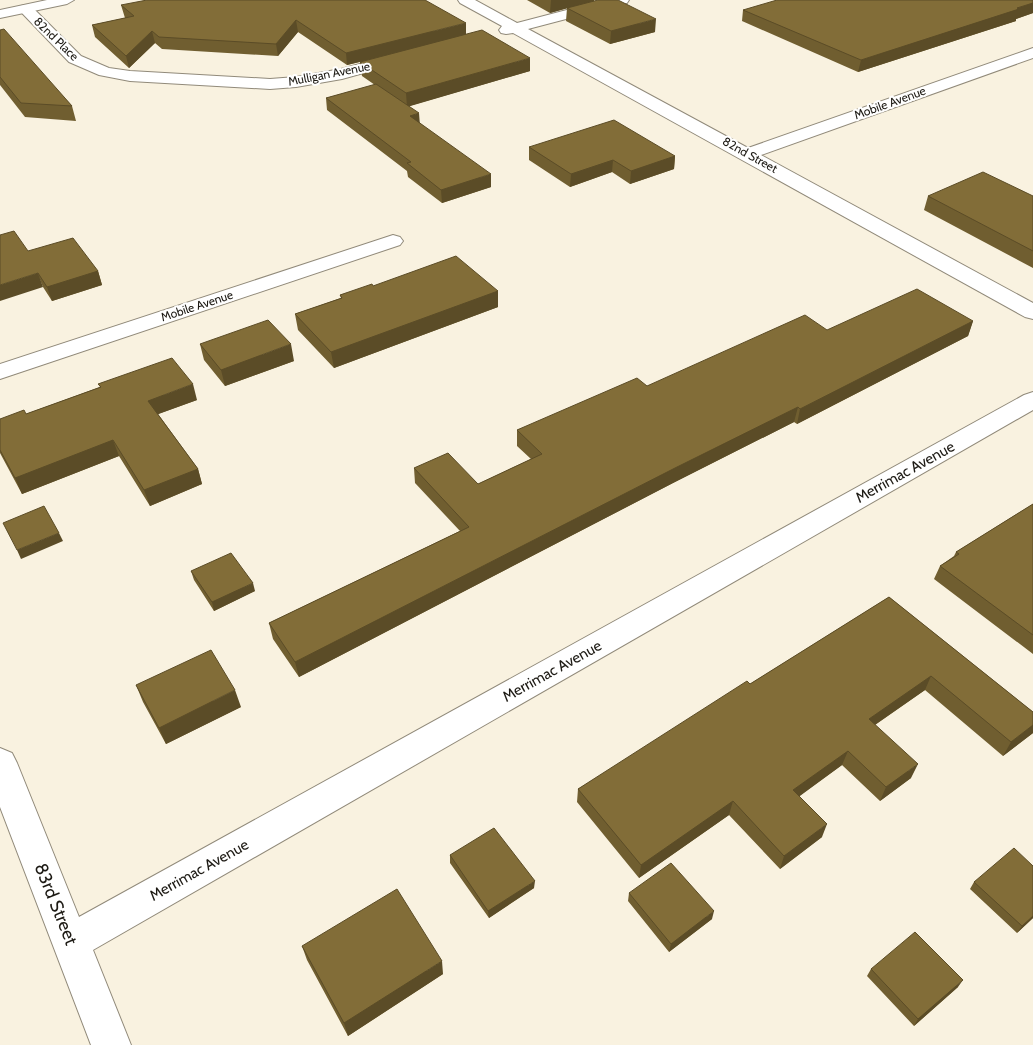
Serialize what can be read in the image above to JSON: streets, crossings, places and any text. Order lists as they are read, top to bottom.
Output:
{
  "streets": {
    "street": [
      "82nd Place",
      "Mulligan Avenue",
      "Mobile Avenue",
      "82nd Street",
      "Merrimac Avenue",
      "83rd Street"
    ]
  },
  "crossings": [
    ["82nd Place", "Mulligan Avenue"],
    ["Mobile Avenue", "82nd Street"],
    ["Merrimac Avenue", "83rd Street"]
  ]
}
